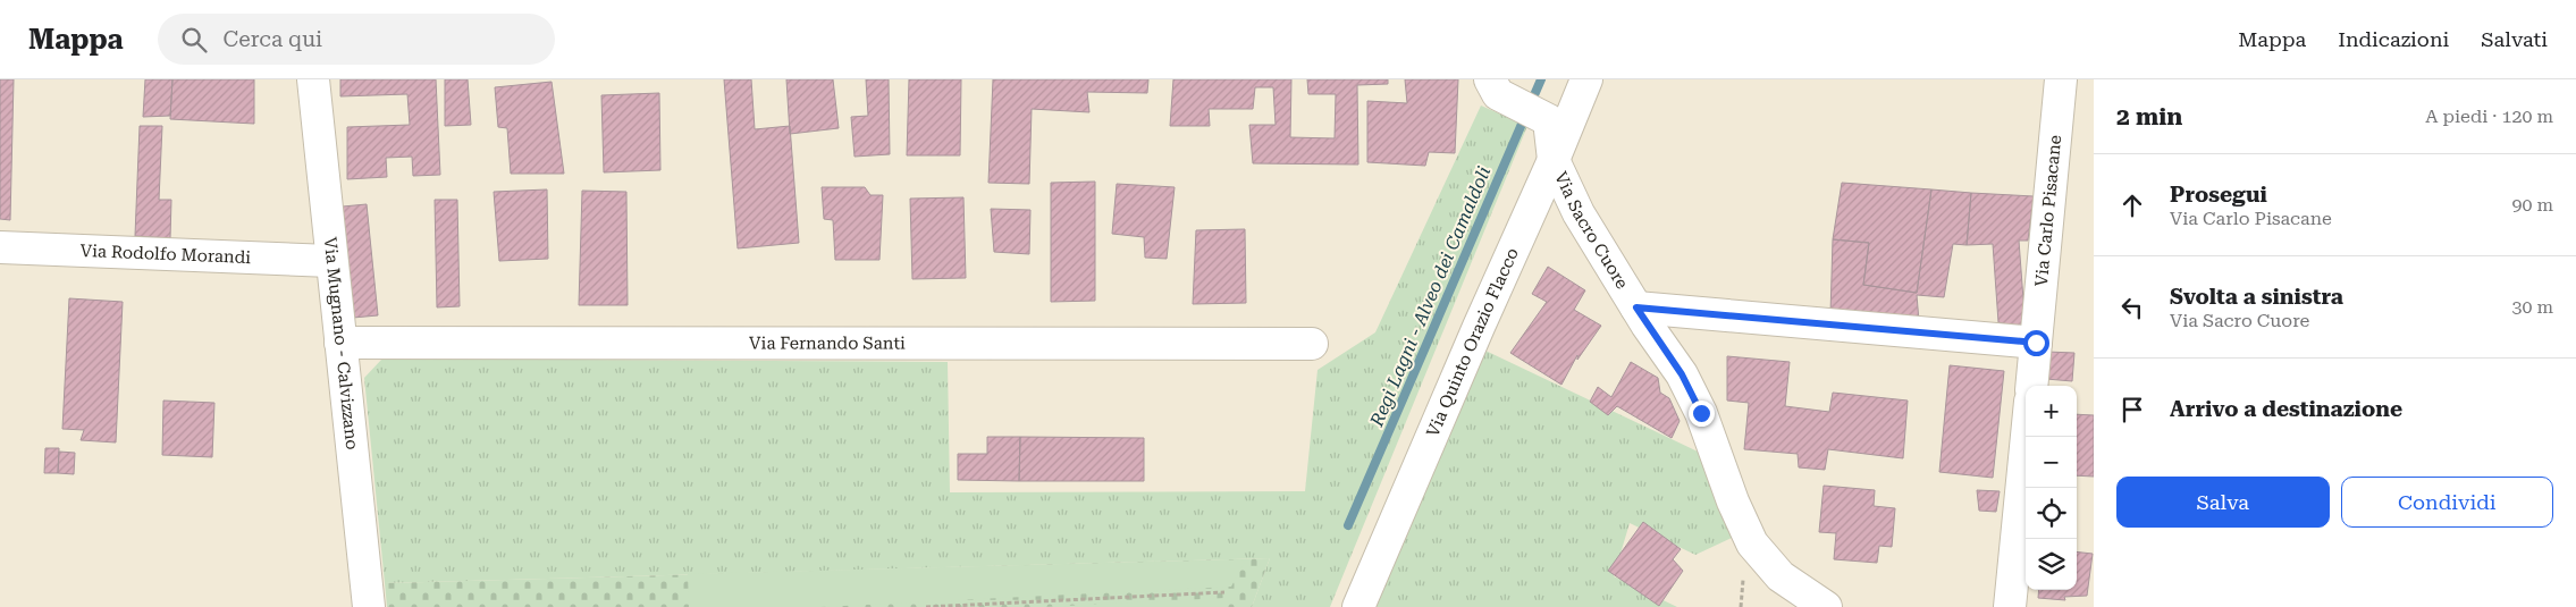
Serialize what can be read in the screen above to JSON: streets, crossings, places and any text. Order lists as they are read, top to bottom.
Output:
{
  "streets": {
    "street": [
      "Via Carlo Pisacane",
      "Via Sacro Cuore",
      "Via Rodolfo Morandi",
      "Via Fernando Santi",
      "Via Mugnano - Calvizzano",
      "Via Quinto Orazio Flacco"
    ]
  },
  "crossings": [
    ["Via Sacro Cuore", "Via Quinto Orazio Flacco"],
    ["Via Rodolfo Morandi", "Via Mugnano - Calvizzano"],
    ["Via Fernando Santi", "Via Mugnano - Calvizzano"]
  ],
  "water": ["Regi Lagni - Alveo dei Camaldoli"],
  "page": {
    "header": "Mappa",
    "search": "Cerca qui",
    "nav": ["Mappa", "Indicazioni", "Salvati"],
    "heading": ["2 min", "A piedi · 120 m"],
    "list": [
      ["Prosegui", "Via Carlo Pisacane", "90 m"],
      ["Svolta a sinistra", "Via Sacro Cuore", "30 m"],
      "Arrivo a destinazione"
    ],
    "map_buttons": ["+", "−"],
    "buttons": ["Salva", "Condividi"]
  }
}
